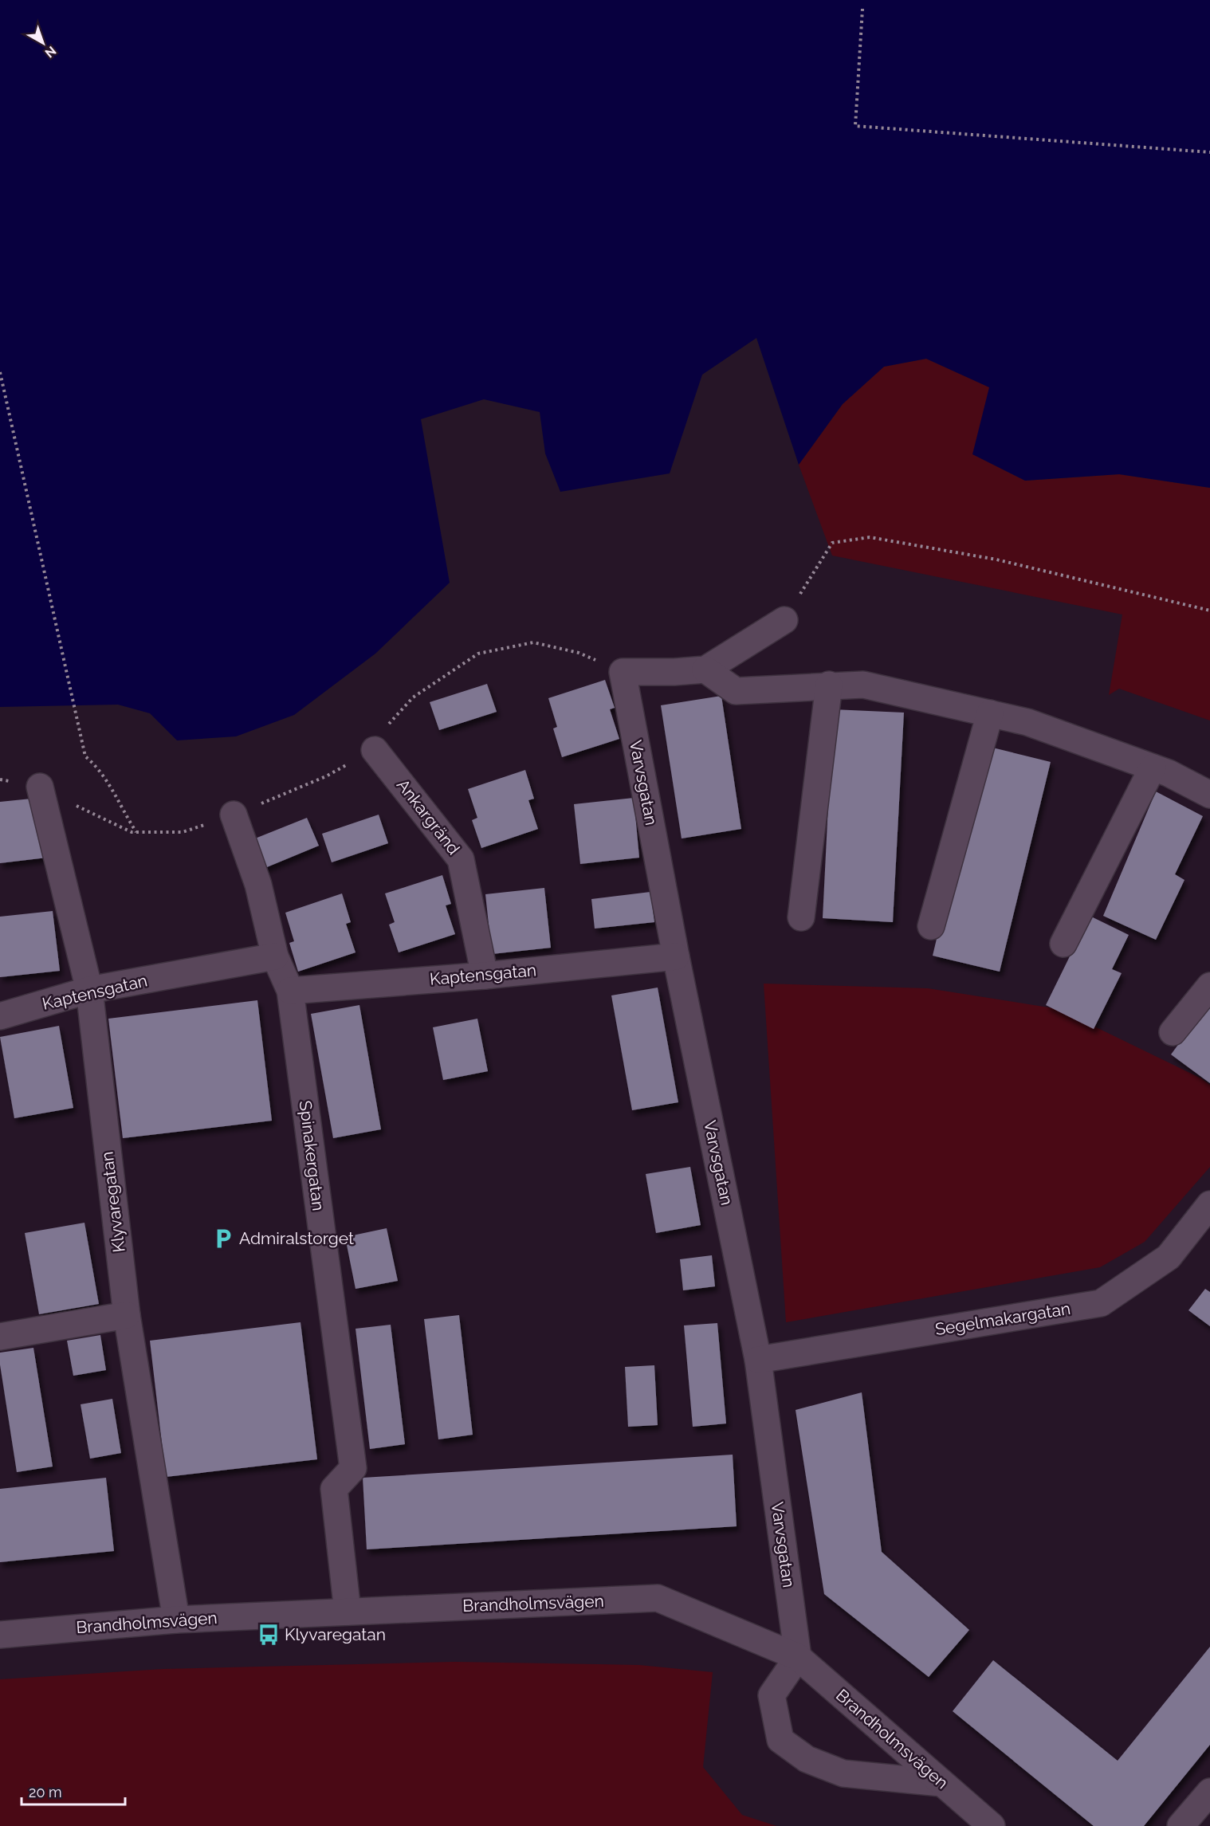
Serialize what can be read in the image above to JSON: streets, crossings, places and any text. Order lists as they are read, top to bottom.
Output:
{
  "streets": {
    "street": [
      "Varvsgatan",
      "Ankargränd",
      "Kaptensgatan",
      "Spinakergatan",
      "Klyvaregatan",
      "Segelmakargatan",
      "Brandholmsvägen"
    ]
  },
  "crossings": [
    ["Varvsgatan", "Kaptensgatan"],
    ["Varvsgatan", "Segelmakargatan"],
    ["Varvsgatan", "Brandholmsvägen"],
    ["Ankargränd", "Kaptensgatan"],
    ["Kaptensgatan", "Spinakergatan"],
    ["Kaptensgatan", "Klyvaregatan"],
    ["Spinakergatan", "Brandholmsvägen"],
    ["Klyvaregatan", "Brandholmsvägen"]
  ],
  "places": {
    "parking": ["Admiralstorget"],
    "bus stop": ["Klyvaregatan"]
  },
  "scale_bar": "20 m",
  "north": "bottom right"
}
